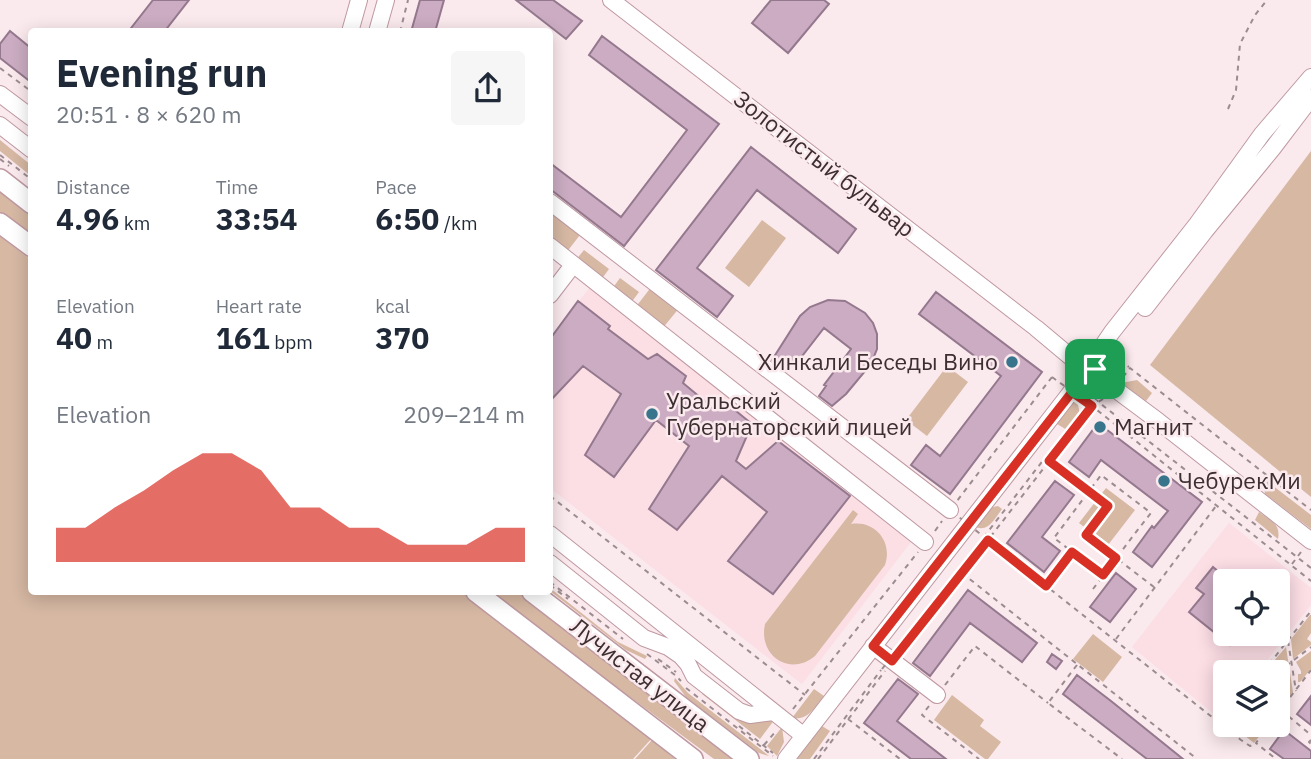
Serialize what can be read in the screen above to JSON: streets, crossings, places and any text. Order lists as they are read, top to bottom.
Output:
{
  "streets": {
    "main road": ["Лучистая улица"],
    "street": ["Золотистый бульвар"]
  },
  "places": [
    "Хинкали Беседы Вино",
    "Уральский Губернаторский лицей",
    "Магнит",
    "ЧебурекМи"
  ],
  "page": {
    "heading": ["Evening run", "20:51 · 8 × 620 m"],
    "stats": [
      ["Distance", "4.96 km"],
      ["Time", "33:54"],
      ["Pace", "6:50 /km"],
      ["Elevation", "40 m"],
      ["Heart rate", "161 bpm"],
      ["kcal", "370"]
    ],
    "chart": ["Elevation", "209–214 m"]
  }
}
